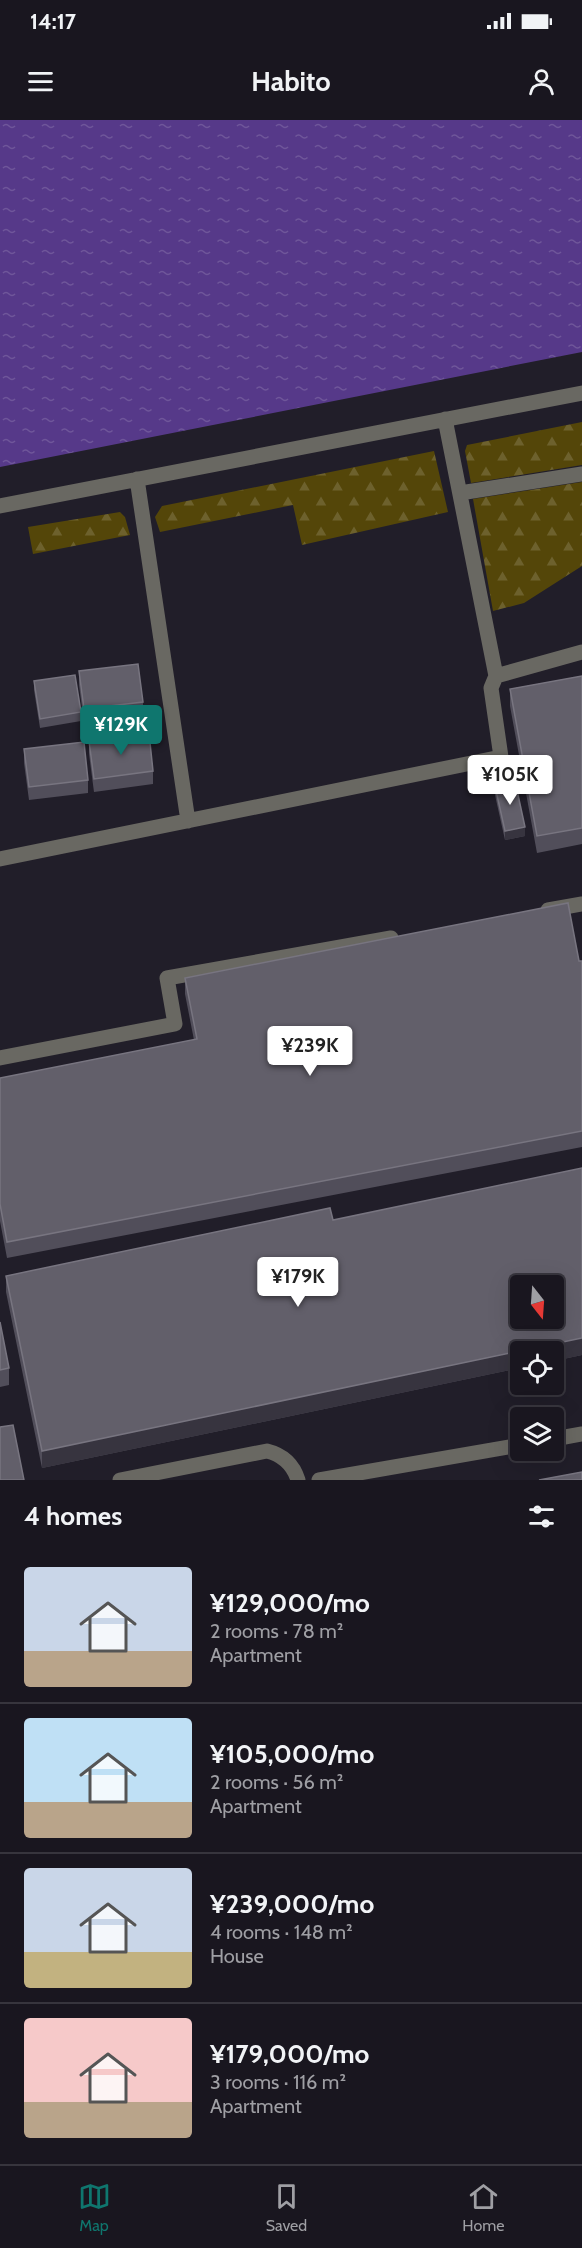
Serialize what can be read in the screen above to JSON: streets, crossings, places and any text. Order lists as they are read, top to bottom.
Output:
{
  "north": "bottom",
  "page": {
    "status": "14:17",
    "header": "Habito",
    "price": [
      "¥129K",
      "¥105K",
      "¥239K",
      "¥179K"
    ],
    "heading": "4 homes",
    "list": [
      {
        "name": "¥129,000/mo",
        "note": "2 rooms · 78 m² · Apartment"
      },
      {
        "name": "¥105,000/mo",
        "note": "2 rooms · 56 m² · Apartment"
      },
      {
        "name": "¥239,000/mo",
        "note": "4 rooms · 148 m² · House"
      },
      {
        "name": "¥179,000/mo",
        "note": "3 rooms · 116 m² · Apartment"
      }
    ],
    "tabs": ["Map", "Saved", "Home"]
  }
}
